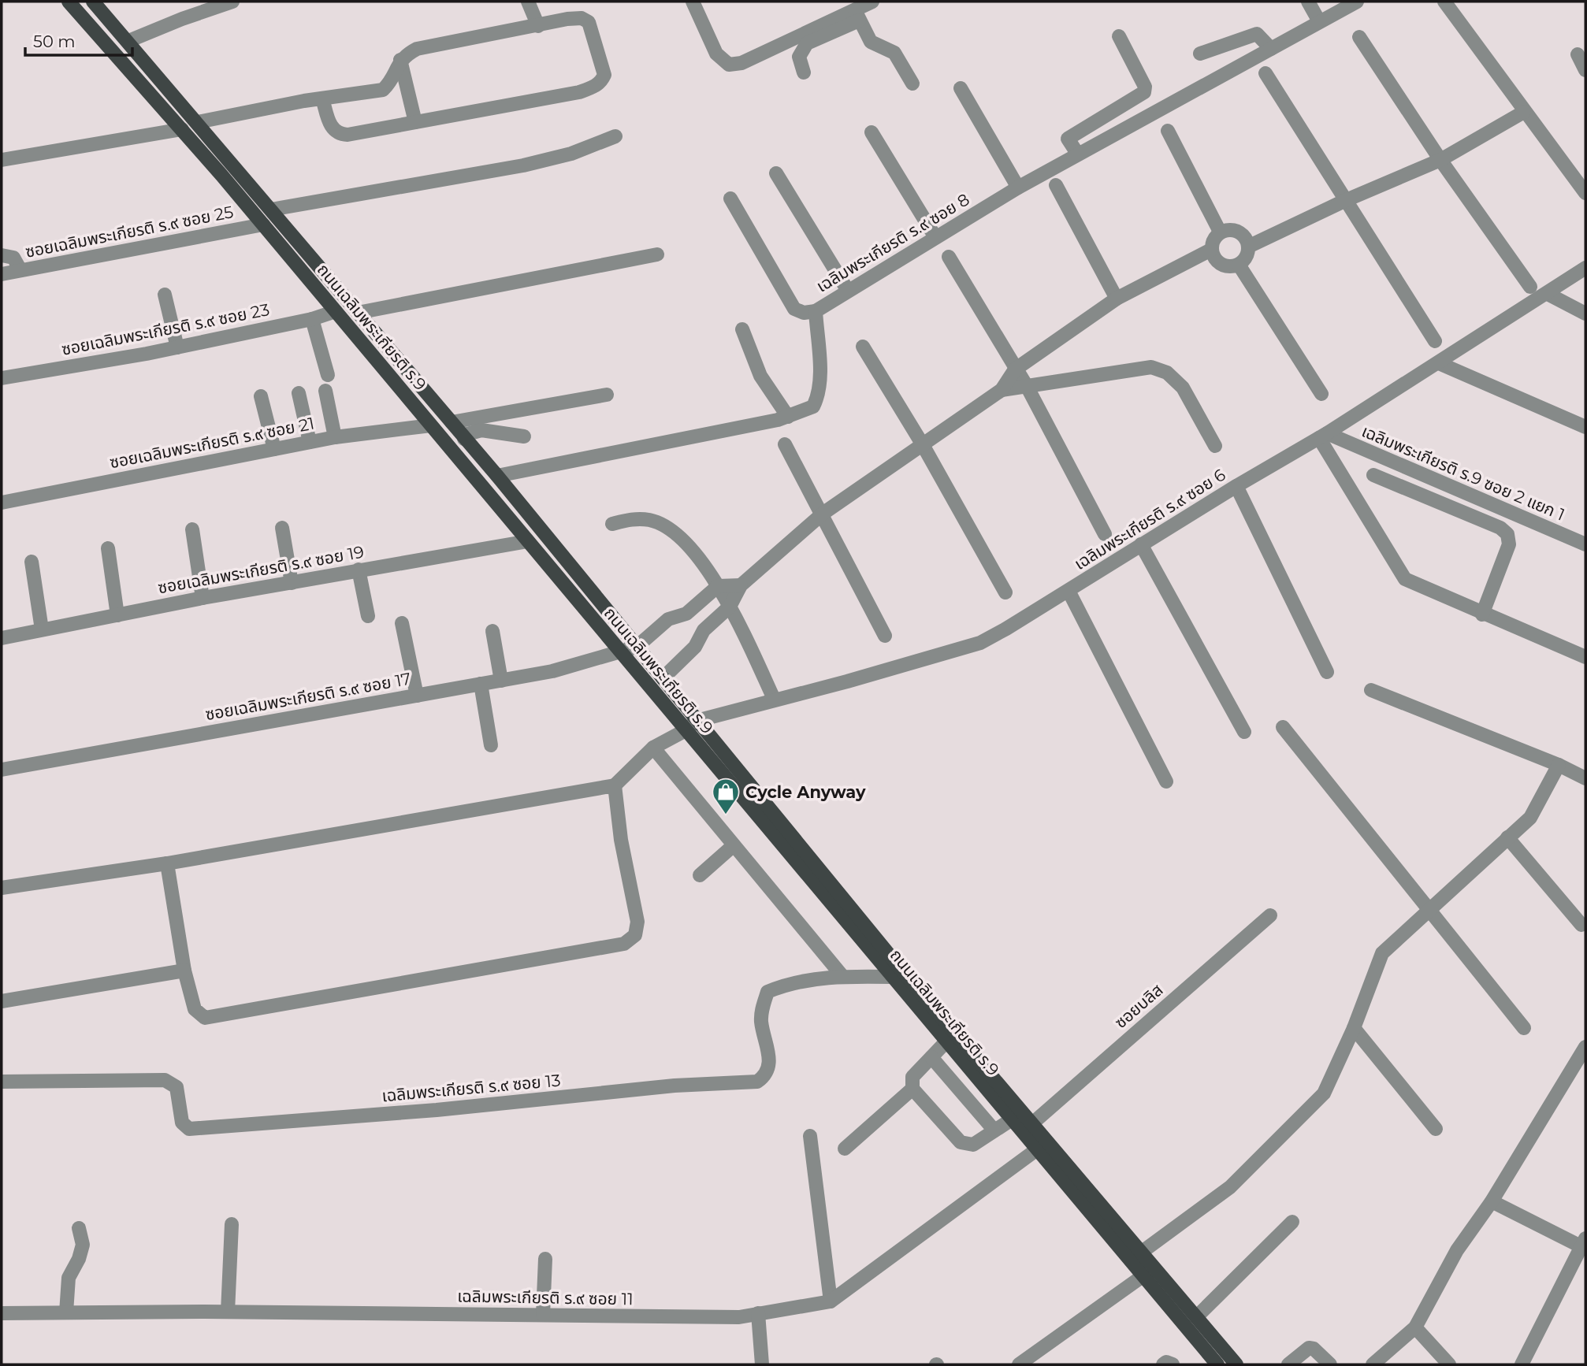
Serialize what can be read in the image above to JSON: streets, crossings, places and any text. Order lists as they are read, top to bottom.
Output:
{
  "streets": {
    "main road": ["ถนนเฉลิมพระเกียรติ ร.9"],
    "street": [
      "ซอยเฉลิมพระเกียรติ ร.๙ ซอย 25",
      "เฉลิมพระเกียรติ ร.๙ ซอย 8",
      "ซอยเฉลิมพระเกียรติ ร.๙ ซอย 23",
      "ซอยเฉลิมพระเกียรติ ร.๙ ซอย 21",
      "เฉลิมพระเกียรติ ร.9 ซอย 2 แยก 1",
      "เฉลิมพระเกียรติ ร.๙ ซอย 6",
      "ซอยเฉลิมพระเกียรติ ร.๙ ซอย 19",
      "ซอยเฉลิมพระเกียรติ ร.๙ ซอย 17",
      "ซอยบลิส",
      "เฉลิมพระเกียรติ ร.๙ ซอย 13",
      "เฉลิมพระเกียรติ ร.๙ ซอย 11"
    ]
  },
  "crossings": [
    ["ซอยเฉลิมพระเกียรติ ร.๙ ซอย 25", "ถนนเฉลิมพระเกียรติ ร.9"],
    ["เฉลิมพระเกียรติ ร.๙ ซอย 8", "ถนนเฉลิมพระเกียรติ ร.9"],
    ["ถนนเฉลิมพระเกียรติ ร.9", "ซอยเฉลิมพระเกียรติ ร.๙ ซอย 23"],
    ["ถนนเฉลิมพระเกียรติ ร.9", "ซอยเฉลิมพระเกียรติ ร.๙ ซอย 21"],
    ["ถนนเฉลิมพระเกียรติ ร.9", "เฉลิมพระเกียรติ ร.๙ ซอย 6"],
    ["ถนนเฉลิมพระเกียรติ ร.9", "ซอยเฉลิมพระเกียรติ ร.๙ ซอย 19"],
    ["ถนนเฉลิมพระเกียรติ ร.9", "ซอยเฉลิมพระเกียรติ ร.๙ ซอย 17"],
    ["ถนนเฉลิมพระเกียรติ ร.9", "ซอยบลิส"],
    ["ถนนเฉลิมพระเกียรติ ร.9", "เฉลิมพระเกียรติ ร.๙ ซอย 13"],
    ["ถนนเฉลิมพระเกียรติ ร.9", "เฉลิมพระเกียรติ ร.๙ ซอย 11"],
    ["เฉลิมพระเกียรติ ร.9 ซอย 2 แยก 1", "เฉลิมพระเกียรติ ร.๙ ซอย 6"]
  ],
  "places": {
    "shop": ["Cycle Anyway"]
  },
  "scale_bar": "50 m"
}
